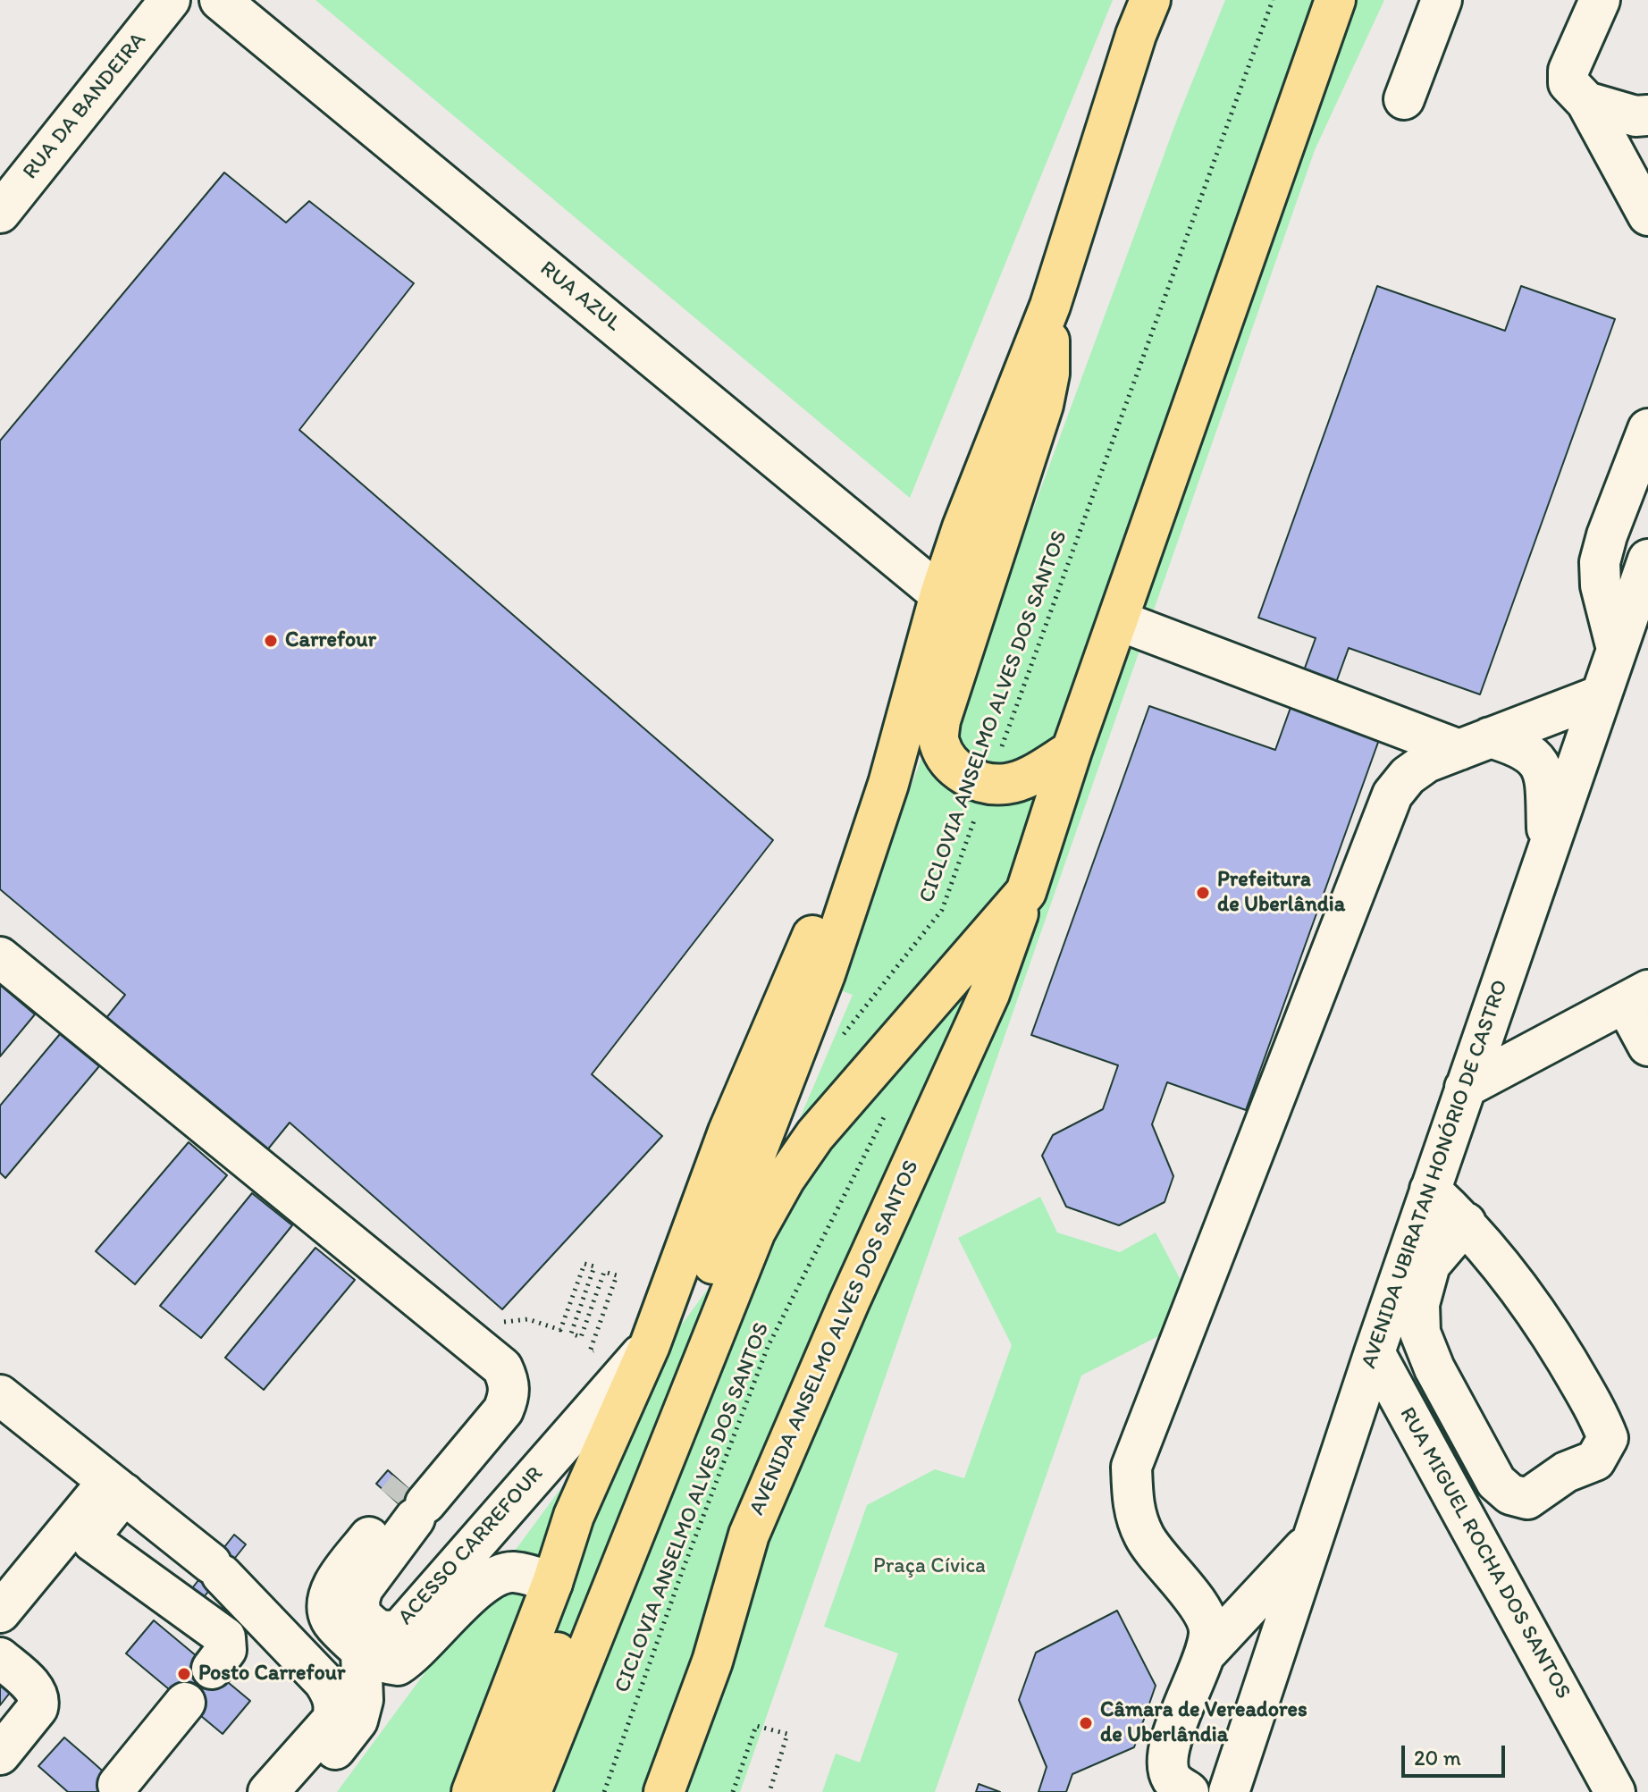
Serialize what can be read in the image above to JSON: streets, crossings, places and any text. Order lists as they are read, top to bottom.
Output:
{
  "streets": {
    "main road": ["AVENIDA ANSELMO ALVES DOS SANTOS"],
    "street": [
      "RUA DA BANDEIRA",
      "RUA AZUL",
      "AVENIDA UBIRATAN HONÓRIO DE CASTRO",
      "ACESSO CARREFOUR",
      "RUA MIGUEL ROCHA DOS SANTOS"
    ],
    "path": ["CICLOVIA ANSELMO ALVES DOS SANTOS"]
  },
  "crossings": [
    ["AVENIDA UBIRATAN HONÓRIO DE CASTRO", "RUA MIGUEL ROCHA DOS SANTOS"]
  ],
  "parks": ["Praça Cívica"],
  "places": [
    "Carrefour",
    "Prefeitura de Uberlândia",
    "Posto Carrefour",
    "Câmara de Vereadores de Uberlândia"
  ],
  "scale_bar": "20 m"
}
